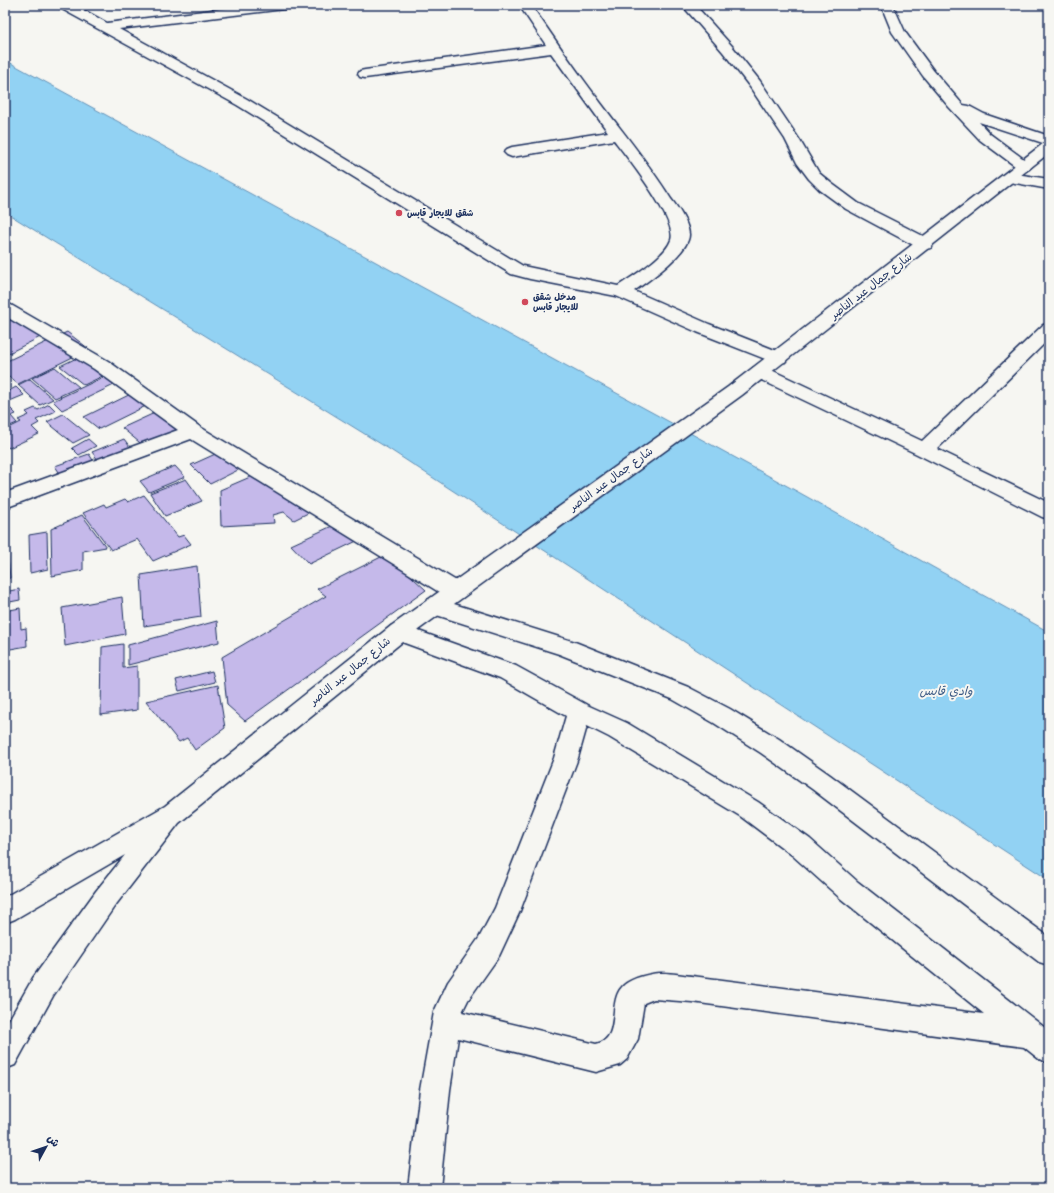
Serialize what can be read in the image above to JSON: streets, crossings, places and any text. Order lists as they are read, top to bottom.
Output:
{
  "streets": {
    "street": ["شارع جمال عبد الناصر"]
  },
  "water": ["وادي قابس"],
  "places": ["شقق للايجار قابس", "مدخل شقق للايجار قابس"],
  "north": "top right"
}
